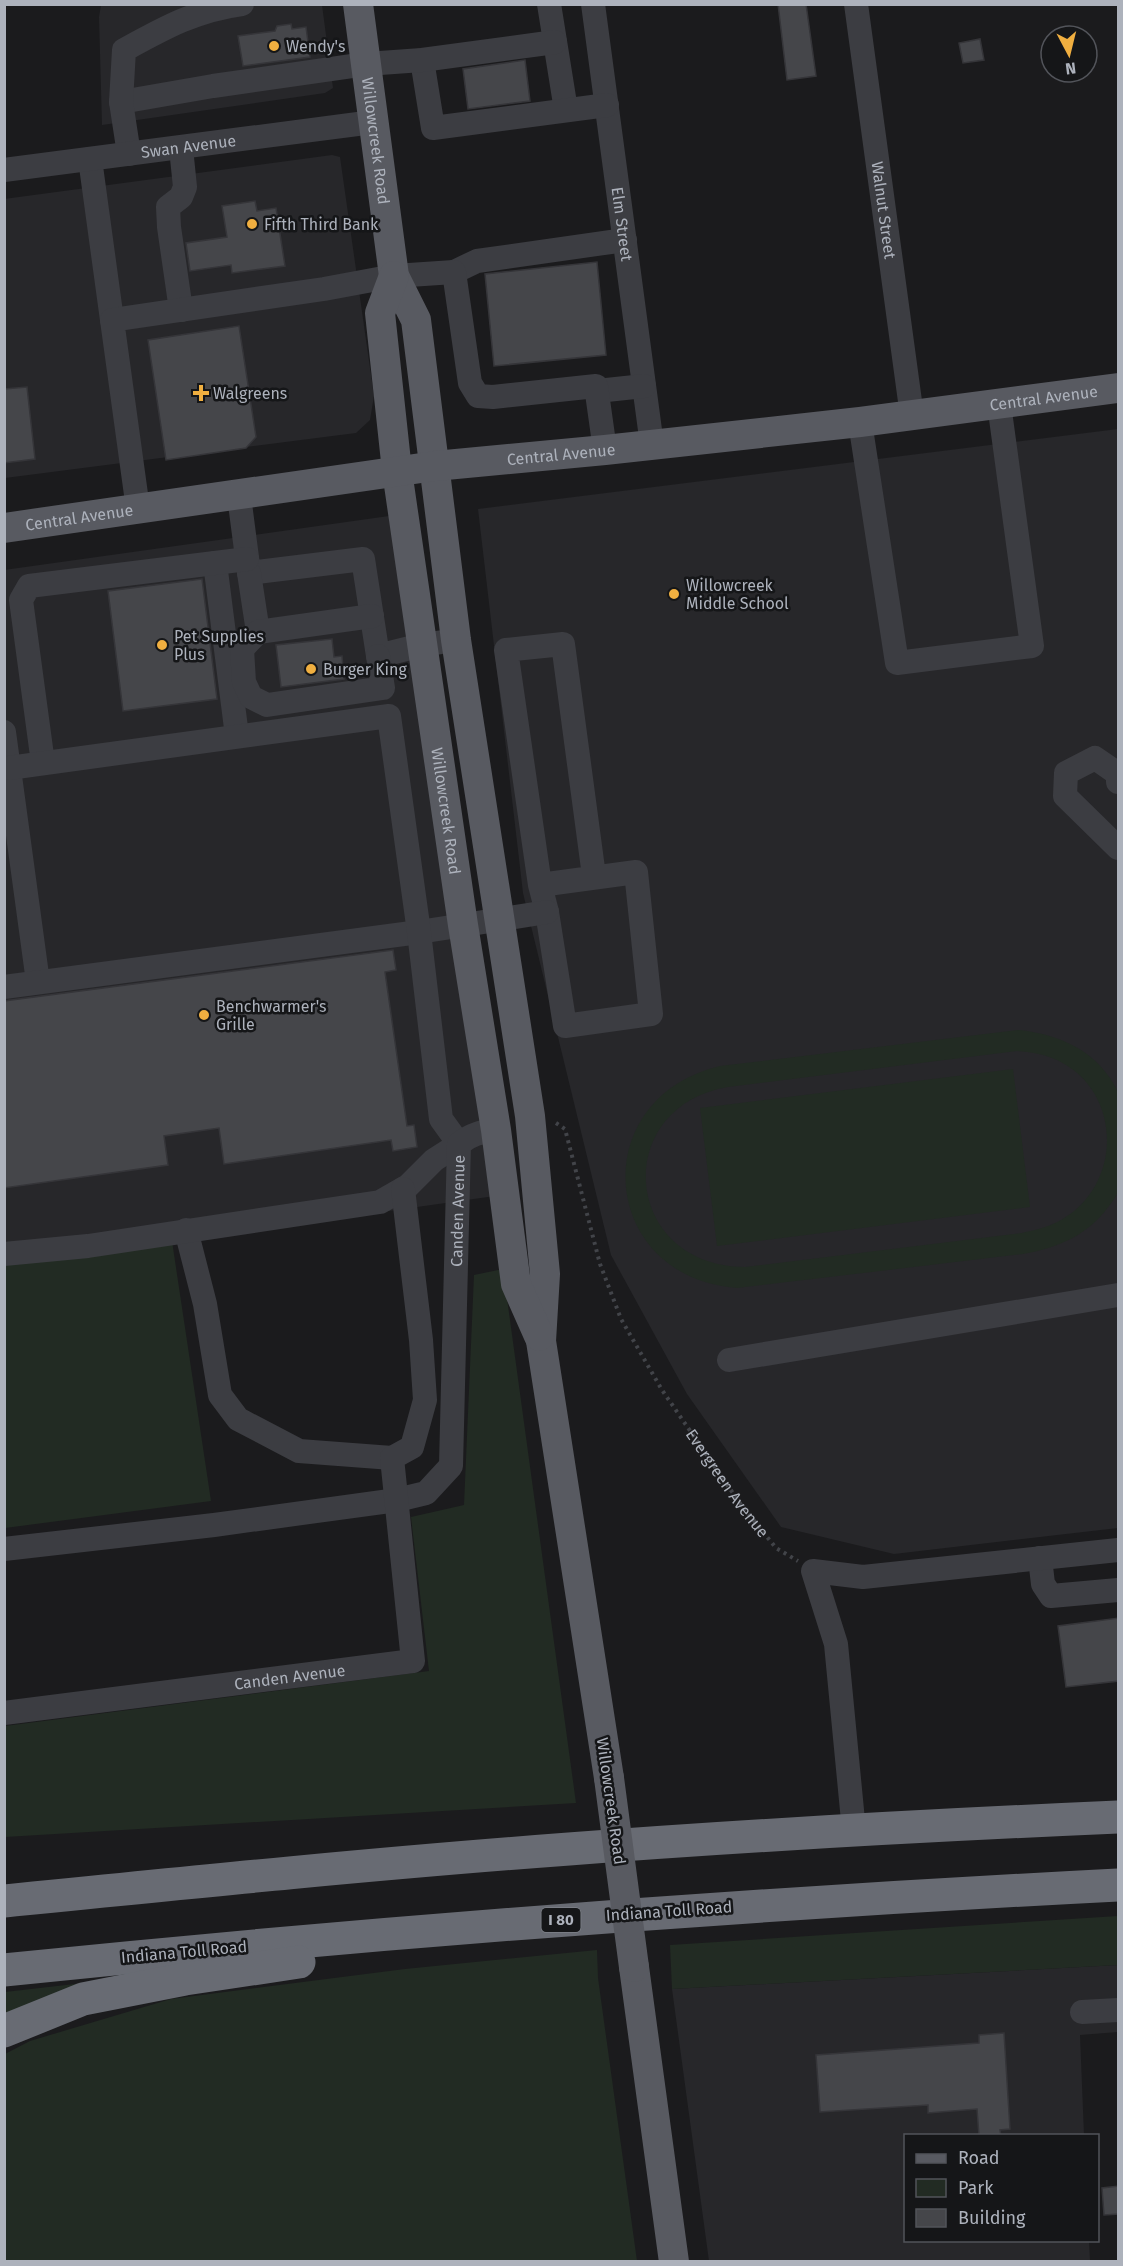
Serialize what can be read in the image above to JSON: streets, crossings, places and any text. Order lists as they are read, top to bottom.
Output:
{
  "streets": {
    "highway": ["Indiana Toll Road", "I 80"],
    "main road": ["Willowcreek Road", "Central Avenue"],
    "street": [
      "Swan Avenue",
      "Walnut Street",
      "Elm Street",
      "Canden Avenue"
    ],
    "path": ["Evergreen Avenue"]
  },
  "crossings": [
    ["Willowcreek Road", "Swan Avenue"],
    ["Willowcreek Road", "Central Avenue"],
    ["Willowcreek Road", "Canden Avenue"],
    ["Willowcreek Road", "Evergreen Avenue"],
    ["Walnut Street", "Central Avenue"],
    ["Elm Street", "Central Avenue"]
  ],
  "places": {
    "other": [
      "Wendy's",
      "Fifth Third Bank",
      "Willowcreek Middle School",
      "Pet Supplies Plus",
      "Burger King",
      "Benchwarmer's Grille"
    ],
    "health": ["Walgreens"]
  },
  "legend": ["Road", "Park", "Building"],
  "north": "bottom"
}
